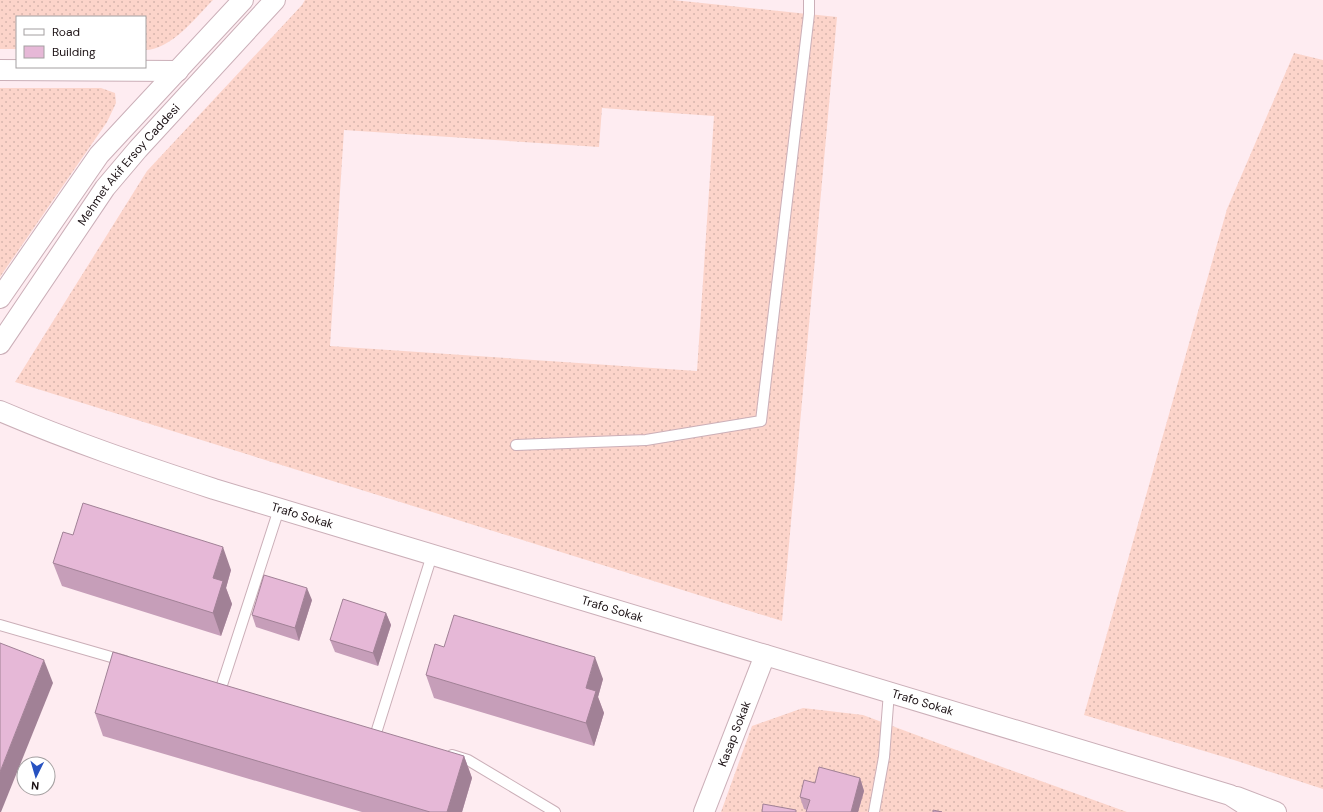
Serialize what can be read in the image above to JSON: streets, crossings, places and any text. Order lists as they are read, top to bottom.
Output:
{
  "streets": {
    "street": ["Mehmet Akif Ersoy Caddesi", "Trafo Sokak", "Kasap Sokak"]
  },
  "crossings": [
    ["Trafo Sokak", "Kasap Sokak"]
  ],
  "legend": ["Road", "Building"],
  "north": "bottom"
}
